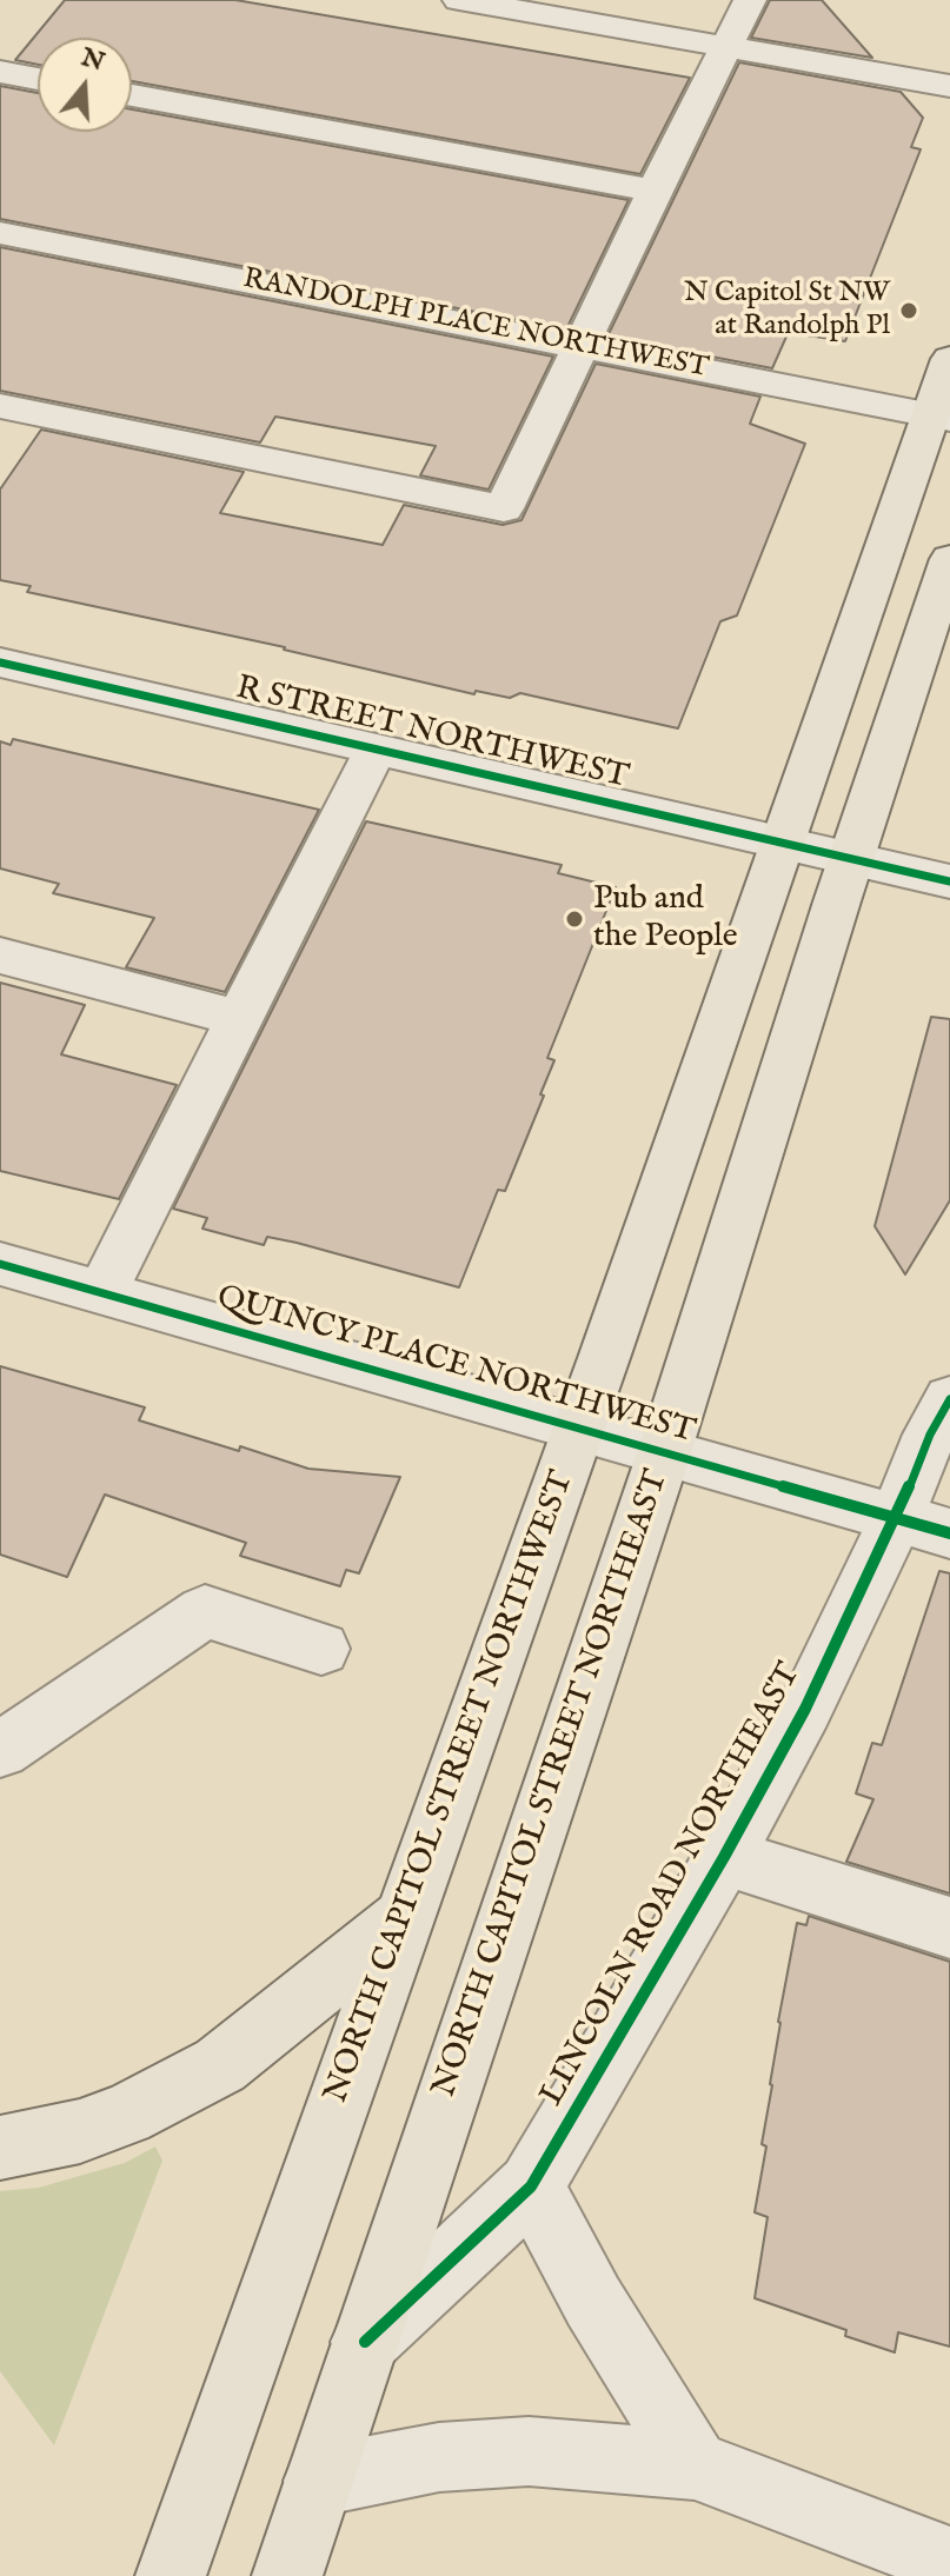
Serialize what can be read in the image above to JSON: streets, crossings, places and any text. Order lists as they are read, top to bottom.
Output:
{
  "streets": {
    "main road": ["NORTH CAPITOL STREET NORTHEAST", "NORTH CAPITOL STREET NORTHWEST"],
    "street": [
      "RANDOLPH PLACE NORTHWEST",
      "R STREET NORTHWEST",
      "QUINCY PLACE NORTHWEST",
      "LINCOLN ROAD NORTHEAST"
    ]
  },
  "crossings": [
    ["RANDOLPH PLACE NORTHWEST", "NORTH CAPITOL STREET NORTHWEST"],
    ["R STREET NORTHWEST", "NORTH CAPITOL STREET NORTHEAST"],
    ["R STREET NORTHWEST", "NORTH CAPITOL STREET NORTHWEST"],
    ["QUINCY PLACE NORTHWEST", "NORTH CAPITOL STREET NORTHEAST"],
    ["QUINCY PLACE NORTHWEST", "NORTH CAPITOL STREET NORTHWEST"],
    ["QUINCY PLACE NORTHWEST", "LINCOLN ROAD NORTHEAST"],
    ["NORTH CAPITOL STREET NORTHEAST", "LINCOLN ROAD NORTHEAST"]
  ],
  "places": ["N Capitol St NW at Randolph Pl", "Pub and the People"],
  "north": "top"
}
